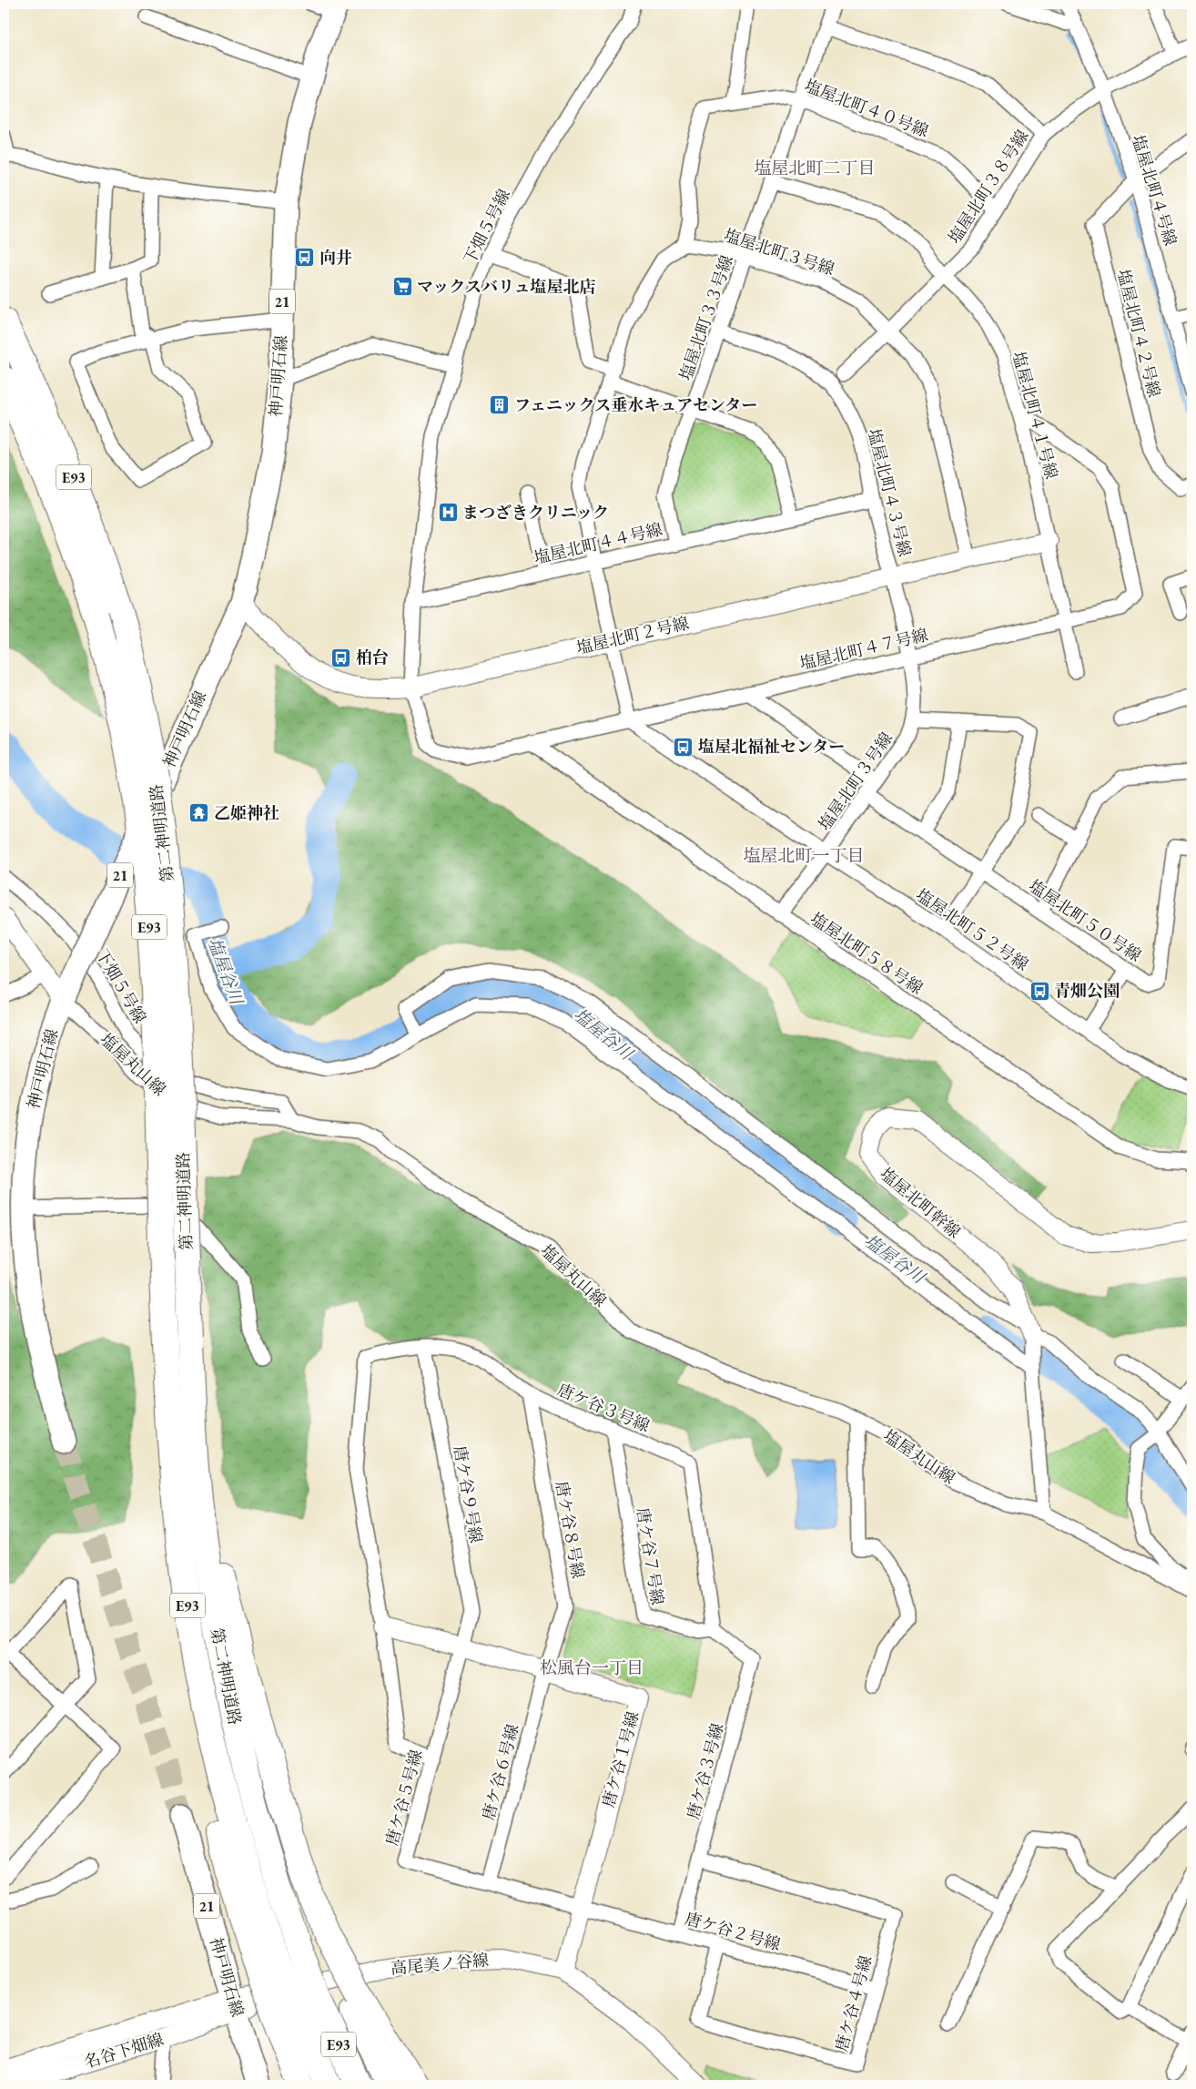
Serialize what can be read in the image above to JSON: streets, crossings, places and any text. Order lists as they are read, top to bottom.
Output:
{
  "streets": {
    "highway": ["E93", "第二神明道路"],
    "main road": ["21", "神戸明石線"],
    "street": [
      "塩屋北町４０号線",
      "塩屋北町３８号線",
      "塩屋北町４号線",
      "下畑５号線",
      "塩屋北町３号線",
      "塩屋北町３３号線",
      "塩屋北町４２号線",
      "塩屋北町４１号線",
      "塩屋北町４３号線",
      "塩屋北町４４号線",
      "塩屋北町２号線",
      "塩屋北町４７号線",
      "塩屋北町５０号線",
      "塩屋北町５２号線",
      "塩屋北町５８号線",
      "塩屋丸山線",
      "塩屋北町幹線",
      "唐ケ谷３号線",
      "唐ケ谷９号線",
      "唐ケ谷８号線",
      "唐ケ谷７号線",
      "唐ケ谷１号線",
      "唐ケ谷６号線",
      "唐ケ谷５号線",
      "唐ケ谷２号線",
      "高尾美ノ谷線",
      "唐ケ谷４号線",
      "名谷下畑線"
    ]
  },
  "crossings": [
    ["塩屋北町４０号線", "塩屋北町３８号線"],
    ["塩屋北町４０号線", "塩屋北町３号線"],
    ["塩屋北町４０号線", "塩屋北町３３号線"],
    ["塩屋北町３８号線", "塩屋北町４号線"],
    ["塩屋北町３８号線", "塩屋北町３号線"],
    ["塩屋北町３８号線", "塩屋北町４１号線"],
    ["塩屋北町４号線", "塩屋北町４２号線"],
    ["下畑５号線", "塩屋北町４４号線"],
    ["下畑５号線", "塩屋丸山線"],
    ["塩屋北町３号線", "塩屋北町３３号線"],
    ["塩屋北町３号線", "塩屋北町４３号線"],
    ["塩屋北町３号線", "塩屋北町２号線"],
    ["塩屋北町３号線", "塩屋北町４７号線"],
    ["塩屋北町３号線", "塩屋北町５０号線"],
    ["塩屋北町３号線", "塩屋北町５２号線"],
    ["塩屋北町３３号線", "塩屋北町４１号線"],
    ["塩屋北町３３号線", "塩屋北町４３号線"],
    ["塩屋北町３３号線", "塩屋北町４４号線"],
    ["神戸明石線", "塩屋北町２号線"],
    ["神戸明石線", "塩屋丸山線"],
    ["神戸明石線", "高尾美ノ谷線"],
    ["神戸明石線", "名谷下畑線"],
    ["塩屋北町４１号線", "塩屋北町２号線"],
    ["塩屋北町４１号線", "塩屋北町４７号線"],
    ["塩屋北町４３号線", "塩屋北町４４号線"],
    ["塩屋北町４３号線", "塩屋北町２号線"],
    ["塩屋北町２号線", "塩屋北町４７号線"],
    ["塩屋北町４７号線", "塩屋北町５８号線"],
    ["塩屋丸山線", "塩屋北町幹線"],
    ["唐ケ谷３号線", "唐ケ谷９号線"],
    ["唐ケ谷３号線", "唐ケ谷８号線"],
    ["唐ケ谷３号線", "唐ケ谷７号線"],
    ["唐ケ谷３号線", "唐ケ谷１号線"],
    ["唐ケ谷３号線", "唐ケ谷４号線"],
    ["唐ケ谷９号線", "唐ケ谷１号線"],
    ["唐ケ谷９号線", "唐ケ谷５号線"],
    ["唐ケ谷８号線", "唐ケ谷１号線"],
    ["唐ケ谷８号線", "唐ケ谷６号線"],
    ["唐ケ谷１号線", "唐ケ谷６号線"],
    ["唐ケ谷１号線", "唐ケ谷５号線"],
    ["唐ケ谷１号線", "唐ケ谷２号線"],
    ["唐ケ谷１号線", "高尾美ノ谷線"],
    ["唐ケ谷６号線", "唐ケ谷５号線"],
    ["唐ケ谷５号線", "唐ケ谷２号線"],
    ["唐ケ谷２号線", "唐ケ谷４号線"],
    ["高尾美ノ谷線", "名谷下畑線"]
  ],
  "districts": ["塩屋北町二丁目", "塩屋北町一丁目", "松風台一丁目"],
  "water": ["塩屋谷川"],
  "places": {
    "bus stop": [
      "向井",
      "柏台",
      "塩屋北福祉センター",
      "青畑公園"
    ],
    "supermarket": ["マックスバリュ塩屋北店"],
    "building": ["フェニックス垂水キュアセンター"],
    "hospital": ["まつざきクリニック"],
    "temple": ["乙姫神社"]
  }
}
